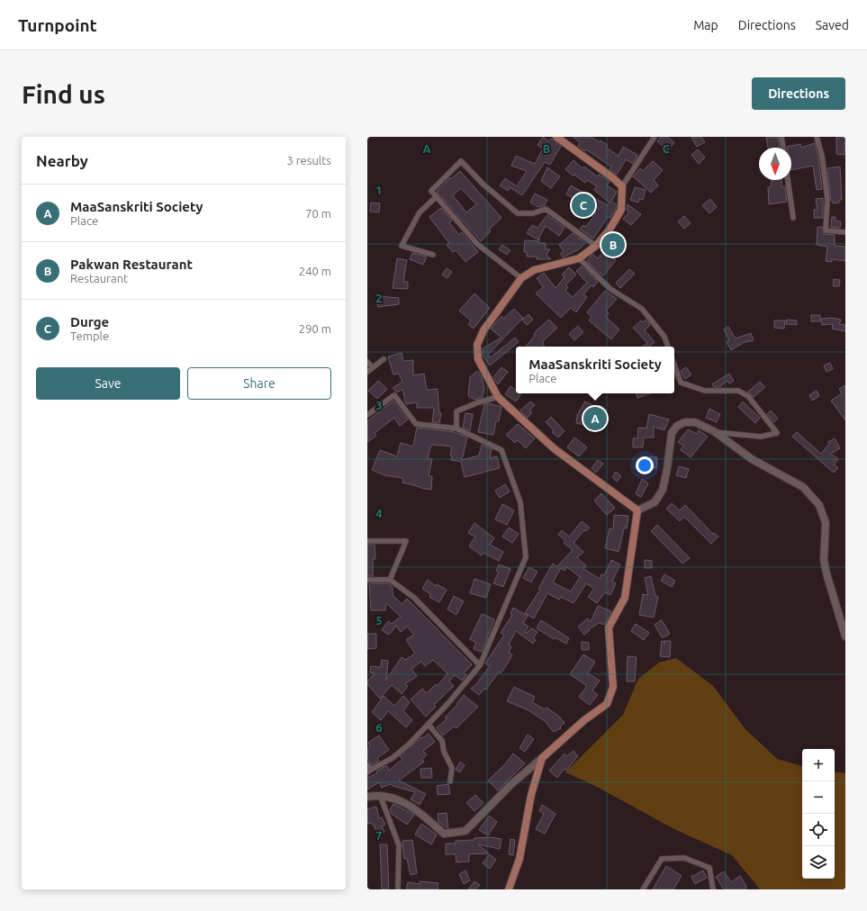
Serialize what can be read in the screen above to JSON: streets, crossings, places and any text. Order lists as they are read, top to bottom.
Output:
{
  "north": "bottom",
  "page": {
    "header": "Turnpoint",
    "nav": ["Map", "Directions", "Saved"],
    "buttons": [
      "Directions",
      ["Save", "Share"]
    ],
    "title": "Find us",
    "heading": ["Nearby", "3 results"],
    "list": [
      {
        "mark": "A",
        "name": "MaaSanskriti Society",
        "note": "Place",
        "value": "70 m"
      },
      {
        "mark": "B",
        "name": "Pakwan Restaurant",
        "note": "Restaurant",
        "value": "240 m"
      },
      {
        "mark": "C",
        "name": "Durge",
        "note": "Temple",
        "value": "290 m"
      }
    ],
    "pins": ["C", "B", "A"],
    "popup": ["MaaSanskriti Society", "Place"],
    "map_buttons": ["+", "−"]
  },
  "grid": {
    "columns": ["A", "B", "C"],
    "rows": [
      "1",
      "2",
      "3",
      "4",
      "5",
      "6",
      "7"
    ]
  }
}
